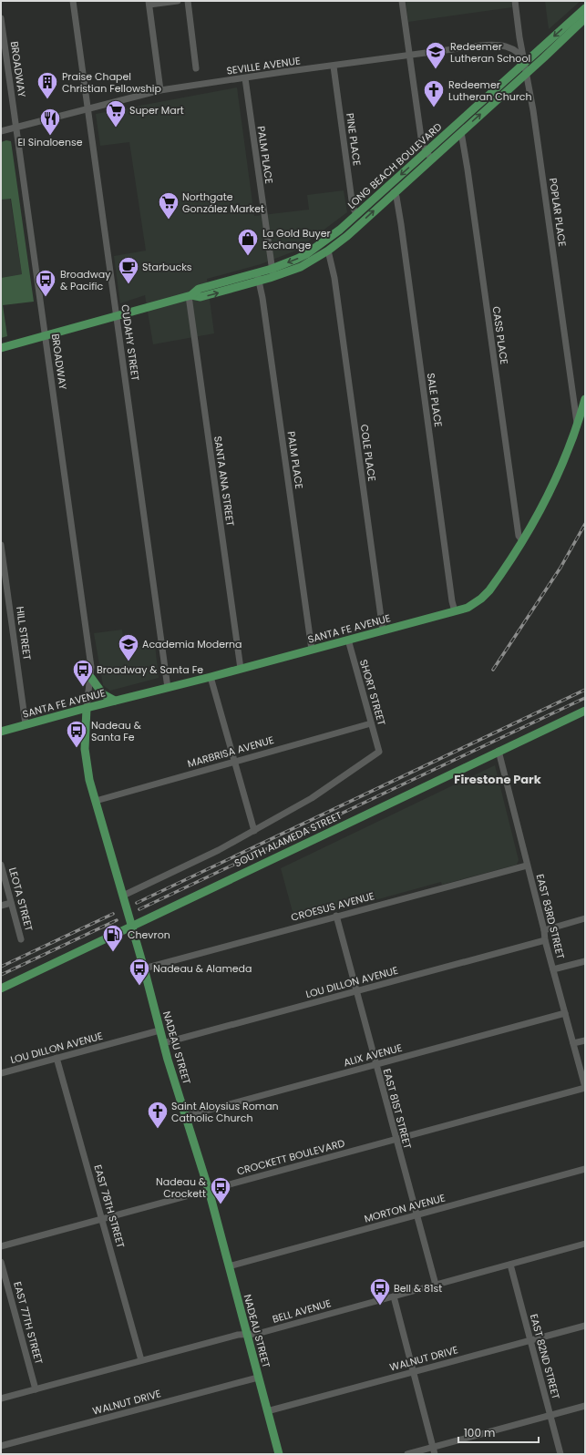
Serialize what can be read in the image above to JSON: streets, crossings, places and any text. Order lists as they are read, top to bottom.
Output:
{
  "streets": {
    "main road": [
      "LONG BEACH BOULEVARD",
      "SANTA FE AVENUE",
      "SOUTH ALAMEDA STREET",
      "NADEAU STREET"
    ],
    "street": [
      "SEVILLE AVENUE",
      "BROADWAY",
      "PINE PLACE",
      "PALM PLACE",
      "POPLAR PLACE",
      "CASS PLACE",
      "CUDAHY STREET",
      "SALE PLACE",
      "COLE PLACE",
      "SANTA ANA STREET",
      "HILL STREET",
      "SHORT STREET",
      "MARBRISA AVENUE",
      "LEOTA STREET",
      "CROESUS AVENUE",
      "EAST 83RD STREET",
      "LOU DILLON AVENUE",
      "ALIX AVENUE",
      "EAST 81ST STREET",
      "CROCKETT BOULEVARD",
      "EAST 78TH STREET",
      "MORTON AVENUE",
      "BELL AVENUE",
      "EAST 77TH STREET",
      "EAST 82ND STREET",
      "WALNUT DRIVE"
    ]
  },
  "crossings": [
    ["SEVILLE AVENUE", "BROADWAY"],
    ["SEVILLE AVENUE", "PINE PLACE"],
    ["SEVILLE AVENUE", "PALM PLACE"],
    ["SEVILLE AVENUE", "LONG BEACH BOULEVARD"],
    ["SEVILLE AVENUE", "POPLAR PLACE"],
    ["SEVILLE AVENUE", "CUDAHY STREET"],
    ["BROADWAY", "LONG BEACH BOULEVARD"],
    ["BROADWAY", "SANTA FE AVENUE"],
    ["BROADWAY", "NADEAU STREET"],
    ["PINE PLACE", "LONG BEACH BOULEVARD"],
    ["PALM PLACE", "LONG BEACH BOULEVARD"],
    ["PALM PLACE", "SANTA FE AVENUE"],
    ["LONG BEACH BOULEVARD", "POPLAR PLACE"],
    ["LONG BEACH BOULEVARD", "CASS PLACE"],
    ["LONG BEACH BOULEVARD", "CUDAHY STREET"],
    ["LONG BEACH BOULEVARD", "SALE PLACE"],
    ["LONG BEACH BOULEVARD", "COLE PLACE"],
    ["LONG BEACH BOULEVARD", "SANTA ANA STREET"],
    ["POPLAR PLACE", "SANTA FE AVENUE"],
    ["CASS PLACE", "SANTA FE AVENUE"],
    ["CUDAHY STREET", "SANTA FE AVENUE"],
    ["SALE PLACE", "SANTA FE AVENUE"],
    ["COLE PLACE", "SANTA FE AVENUE"],
    ["SANTA ANA STREET", "SANTA FE AVENUE"],
    ["SANTA FE AVENUE", "HILL STREET"],
    ["SANTA FE AVENUE", "SHORT STREET"],
    ["SANTA FE AVENUE", "NADEAU STREET"],
    ["SHORT STREET", "MARBRISA AVENUE"],
    ["SHORT STREET", "SOUTH ALAMEDA STREET"],
    ["MARBRISA AVENUE", "NADEAU STREET"],
    ["SOUTH ALAMEDA STREET", "EAST 83RD STREET"],
    ["SOUTH ALAMEDA STREET", "NADEAU STREET"],
    ["CROESUS AVENUE", "EAST 83RD STREET"],
    ["CROESUS AVENUE", "NADEAU STREET"],
    ["CROESUS AVENUE", "EAST 81ST STREET"],
    ["EAST 83RD STREET", "LOU DILLON AVENUE"],
    ["EAST 83RD STREET", "ALIX AVENUE"],
    ["EAST 83RD STREET", "CROCKETT BOULEVARD"],
    ["LOU DILLON AVENUE", "NADEAU STREET"],
    ["LOU DILLON AVENUE", "EAST 81ST STREET"],
    ["LOU DILLON AVENUE", "EAST 78TH STREET"],
    ["NADEAU STREET", "ALIX AVENUE"],
    ["NADEAU STREET", "CROCKETT BOULEVARD"],
    ["NADEAU STREET", "MORTON AVENUE"],
    ["NADEAU STREET", "BELL AVENUE"],
    ["NADEAU STREET", "WALNUT DRIVE"],
    ["ALIX AVENUE", "EAST 81ST STREET"],
    ["EAST 81ST STREET", "CROCKETT BOULEVARD"],
    ["EAST 81ST STREET", "MORTON AVENUE"],
    ["EAST 81ST STREET", "BELL AVENUE"],
    ["CROCKETT BOULEVARD", "EAST 78TH STREET"],
    ["EAST 78TH STREET", "BELL AVENUE"],
    ["BELL AVENUE", "EAST 77TH STREET"],
    ["BELL AVENUE", "EAST 82ND STREET"],
    ["EAST 82ND STREET", "WALNUT DRIVE"]
  ],
  "districts": ["Firestone Park"],
  "places": {
    "school or university": ["Redeemer Lutheran School", "Academia Moderna"],
    "building": ["Praise Chapel Christian Fellowship"],
    "church": ["Redeemer Lutheran Church", "Saint Aloysius Roman Catholic Church"],
    "supermarket": ["Super Mart", "Northgate González Market"],
    "restaurant": ["El Sinaloense"],
    "shop": ["La Gold Buyer Exchange"],
    "cafe": ["Starbucks"],
    "bus stop": [
      "Broadway & Pacific",
      "Broadway & Santa Fe",
      "Nadeau & Santa Fe",
      "Nadeau & Alameda",
      "Nadeau & Crockett",
      "Bell & 81st"
    ],
    "fuel station": ["Chevron"]
  },
  "scale_bar": "100 m"
}
